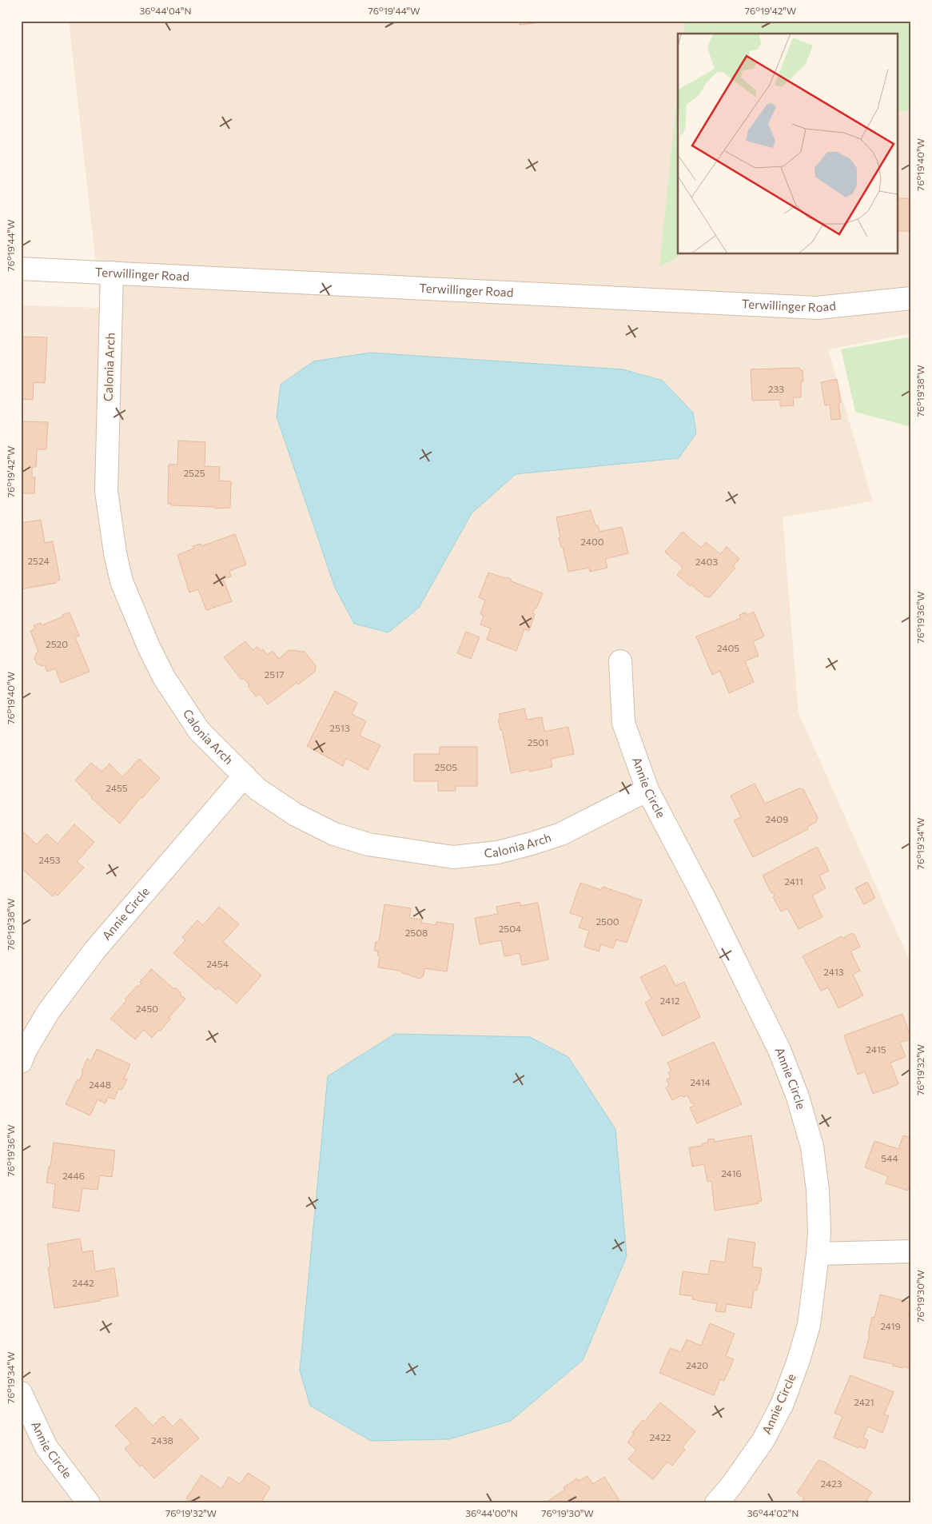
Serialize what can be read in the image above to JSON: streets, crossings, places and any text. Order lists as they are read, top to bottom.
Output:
{
  "streets": {
    "street": ["Terwillinger Road", "Calonia Arch", "Annie Circle"]
  },
  "crossings": [
    ["Terwillinger Road", "Calonia Arch"],
    ["Calonia Arch", "Annie Circle"]
  ],
  "house_numbers": [
    "233",
    "2525",
    "2400",
    "2524",
    "2403",
    "2520",
    "2405",
    "2517",
    "2513",
    "2501",
    "2505",
    "2455",
    "2409",
    "2453",
    "2411",
    "2500",
    "2504",
    "2508",
    "2454",
    "2413",
    "2412",
    "2450",
    "2415",
    "2414",
    "2448",
    "544",
    "2416",
    "2446",
    "2442",
    "2419",
    "2420",
    "2421",
    "2422",
    "2438",
    "2423"
  ],
  "coordinates": [
    "36°44'04\"N",
    "76°19'44\"W",
    "76°19'42\"W",
    "76°19'40\"W",
    "76°19'38\"W",
    "76°19'36\"W",
    "76°19'34\"W",
    "76°19'32\"W",
    "76°19'30\"W",
    "36°44'00\"N",
    "36°44'02\"N"
  ]
}
